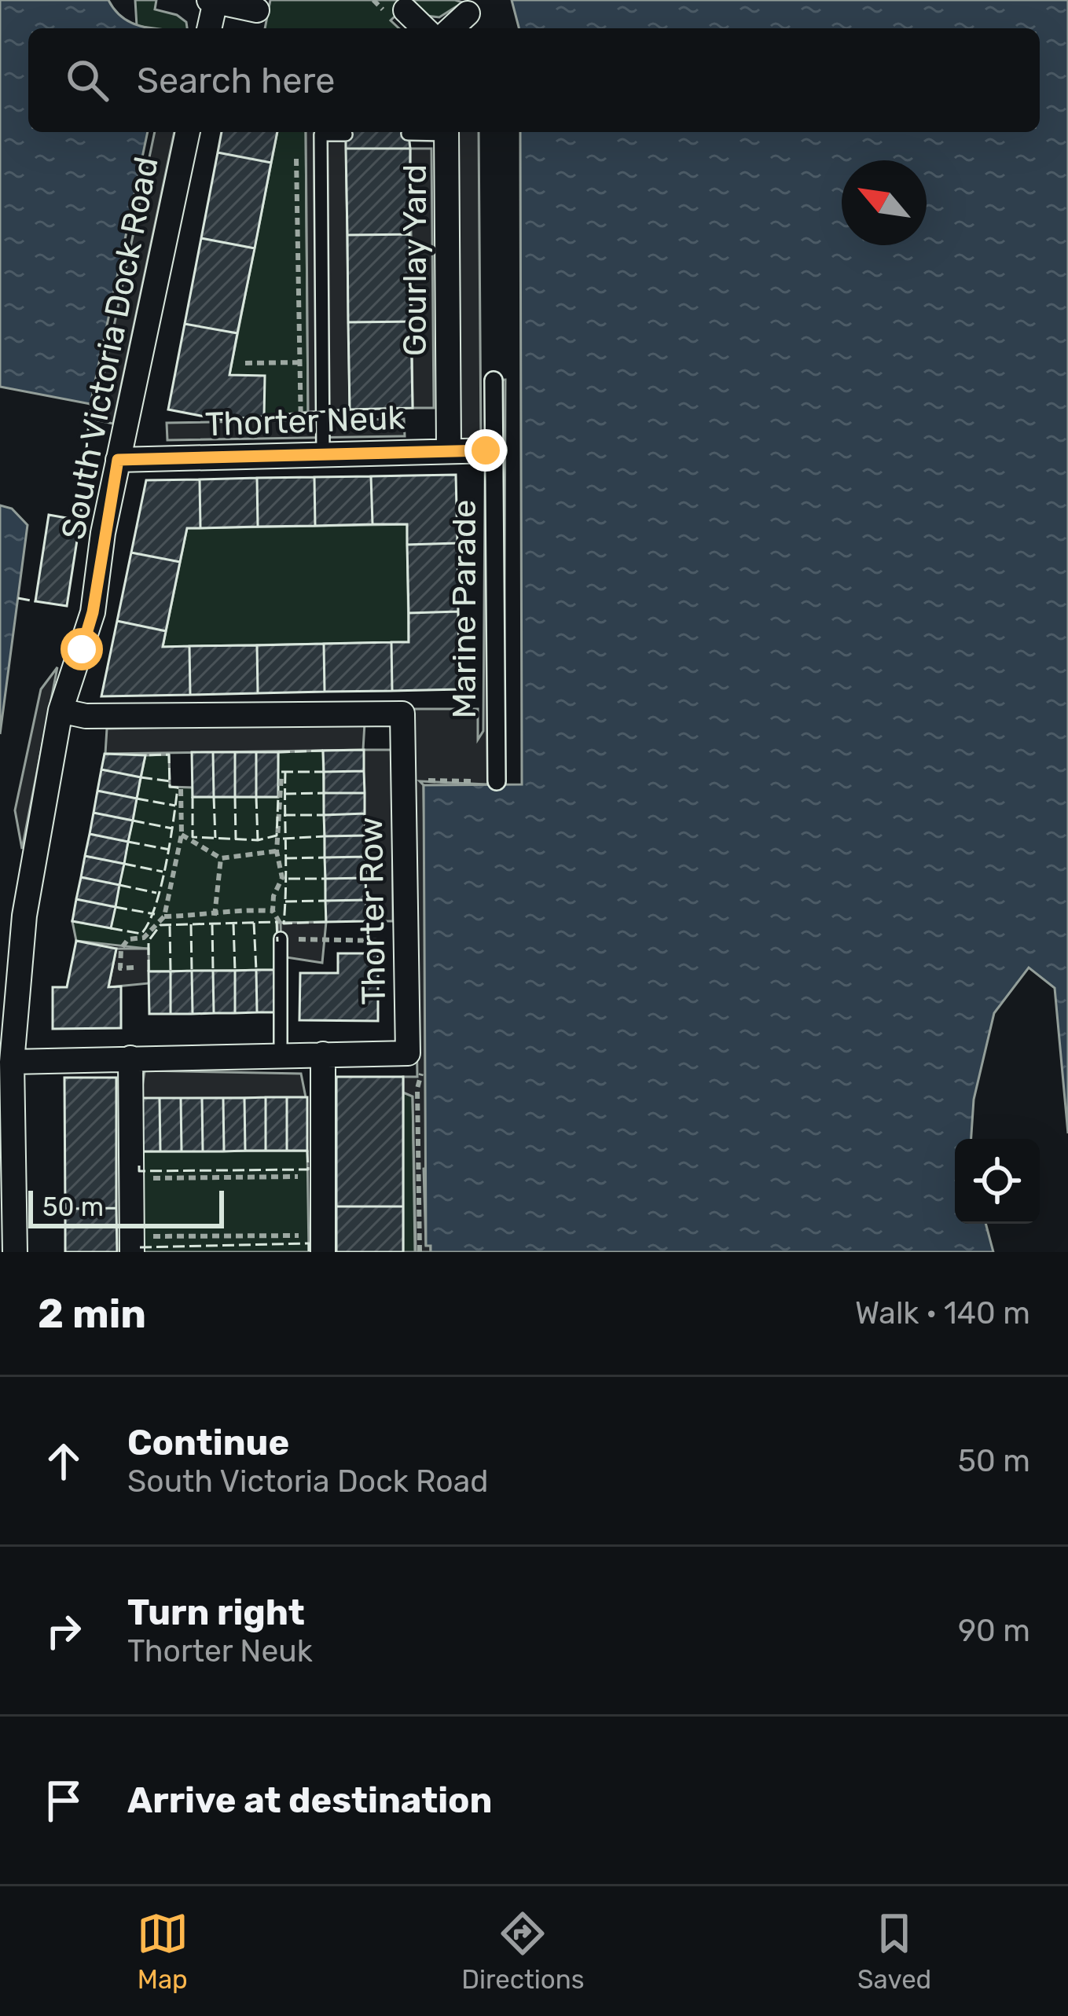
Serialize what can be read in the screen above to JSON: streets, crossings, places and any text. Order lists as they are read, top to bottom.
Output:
{
  "streets": {
    "street": [
      "Gourlay Yard",
      "South Victoria Dock Road",
      "Thorter Neuk",
      "Marine Parade",
      "Thorter Row"
    ]
  },
  "crossings": [
    ["Gourlay Yard", "Thorter Neuk"],
    ["South Victoria Dock Road", "Thorter Neuk"],
    ["South Victoria Dock Road", "Thorter Row"],
    ["Thorter Neuk", "Marine Parade"]
  ],
  "scale_bar": "50 m",
  "north": "top left",
  "page": {
    "search": "Search here",
    "scale": "50 m",
    "heading": ["2 min", "Walk · 140 m"],
    "list": [
      ["Continue", "South Victoria Dock Road", "50 m"],
      ["Turn right", "Thorter Neuk", "90 m"],
      "Arrive at destination"
    ],
    "nav": ["Map", "Directions", "Saved"]
  }
}
